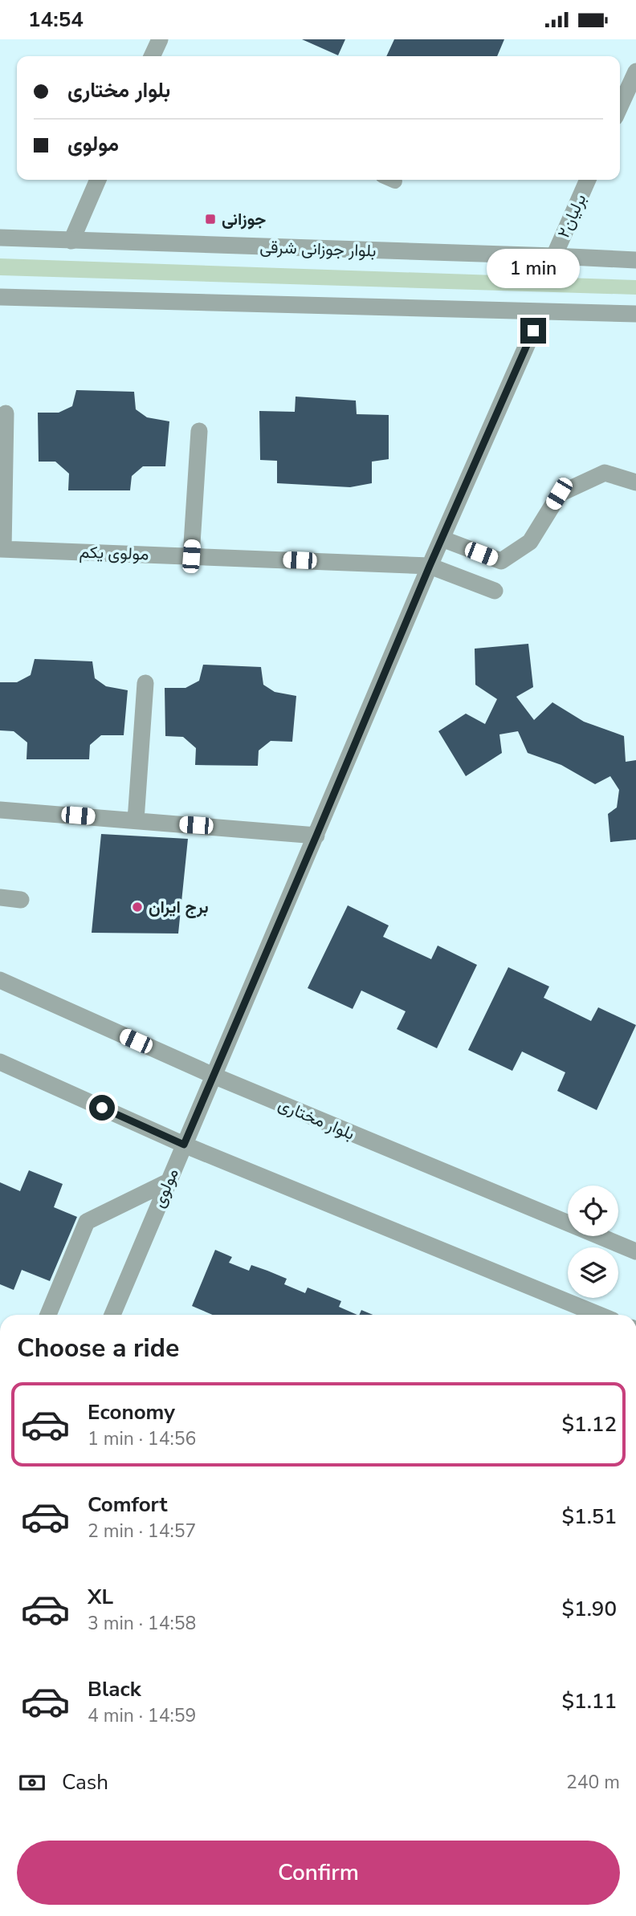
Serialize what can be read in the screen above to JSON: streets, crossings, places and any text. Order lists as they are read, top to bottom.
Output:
{
  "streets": {
    "street": [
      "برلیان۲",
      "بلوار جوزانی شرقی",
      "مولوی یکم",
      "بلوار مختاری",
      "مولوی"
    ]
  },
  "crossings": [
    ["برلیان۲", "بلوار جوزانی شرقی"],
    ["مولوی یکم", "مولوی"],
    ["بلوار مختاری", "مولوی"]
  ],
  "places": {
    "transit": ["جوزانی"],
    "other": ["برج ایران"]
  },
  "page": {
    "status": "14:54",
    "banner": ["بلوار مختاری", "مولوی"],
    "bubble": "1 min",
    "heading": "Choose a ride",
    "list": [
      {
        "name": "Economy",
        "note": "1 min · 14:56",
        "value": "$1.12"
      },
      {
        "name": "Comfort",
        "note": "2 min · 14:57",
        "value": "$1.51"
      },
      {
        "name": "XL",
        "note": "3 min · 14:58",
        "value": "$1.90"
      },
      {
        "name": "Black",
        "note": "4 min · 14:59",
        "value": "$1.11"
      }
    ],
    "pay": ["Cash", "240 m"],
    "buttons": "Confirm"
  }
}
